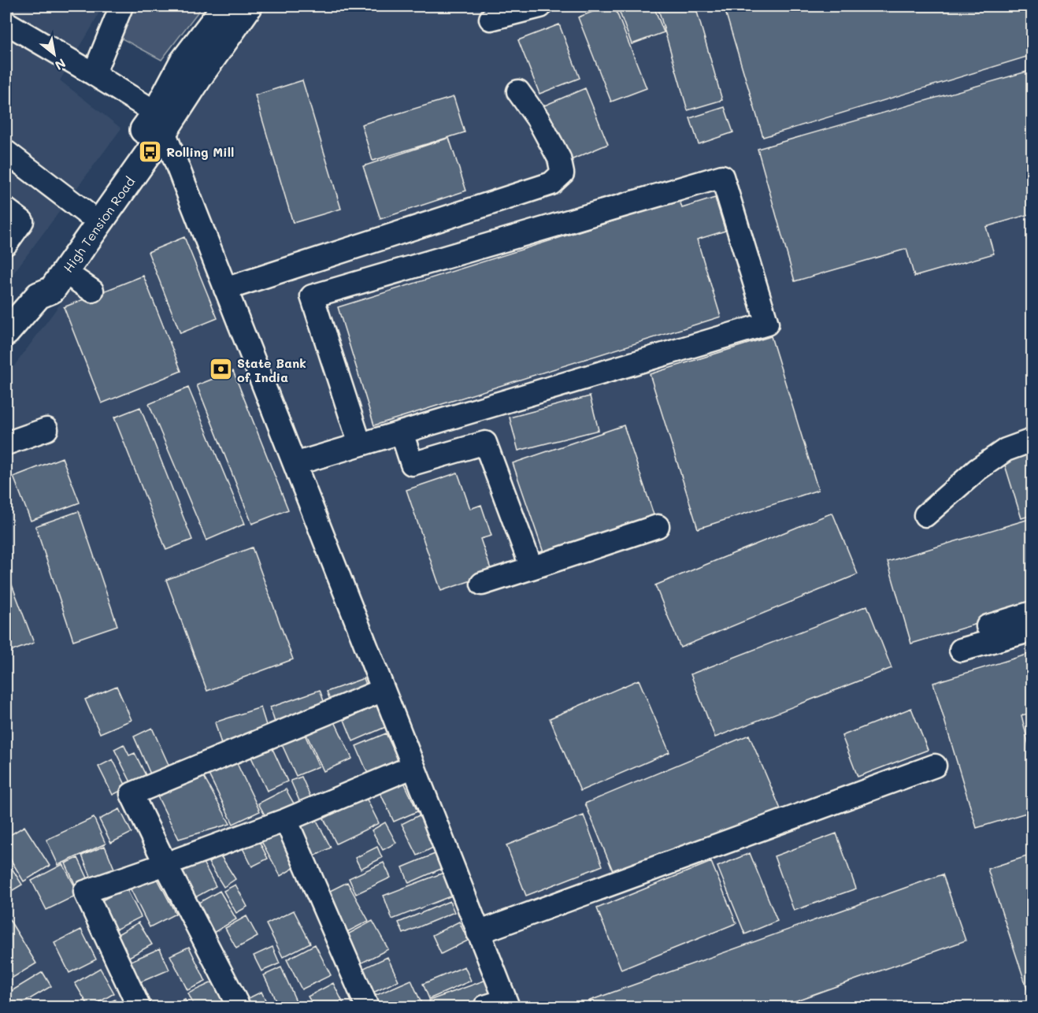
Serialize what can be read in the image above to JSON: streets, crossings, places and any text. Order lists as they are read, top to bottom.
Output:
{
  "streets": {
    "main road": ["High Tension Road"]
  },
  "places": {
    "bus stop": ["Rolling Mill"],
    "bank": ["State Bank of India"]
  },
  "north": "bottom right"
}
